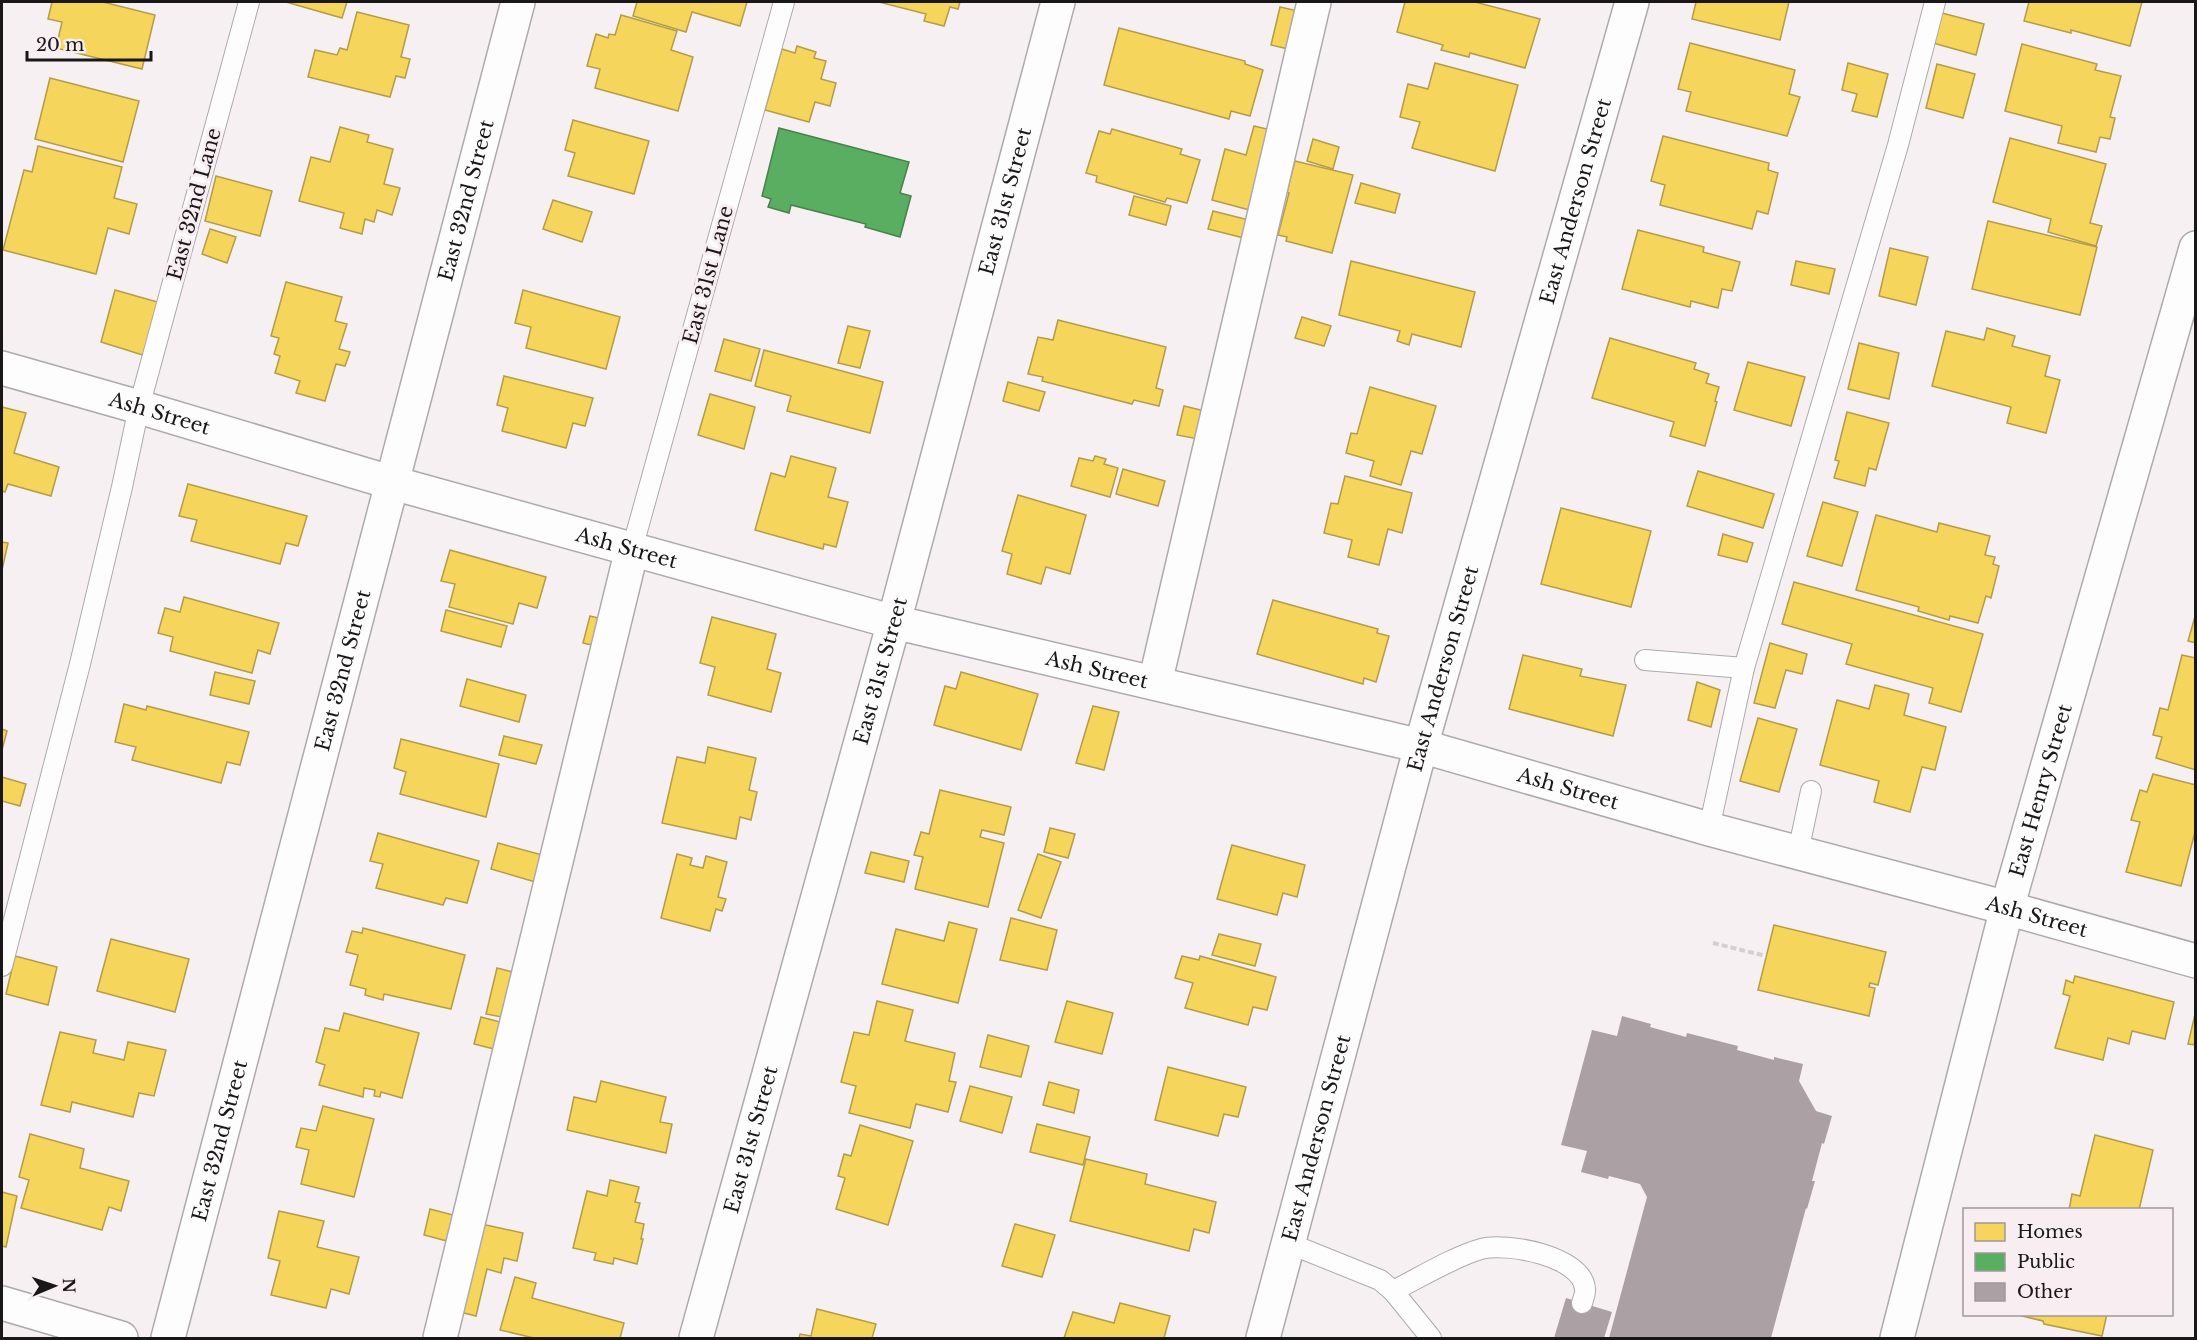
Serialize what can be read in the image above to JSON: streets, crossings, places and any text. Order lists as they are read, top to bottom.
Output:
{
  "streets": {
    "street": [
      "East 32nd Street",
      "East 31st Street",
      "East Anderson Street",
      "Ash Street",
      "East Henry Street"
    ],
    "lane": ["East 32nd Lane", "East 31st Lane"]
  },
  "crossings": [
    ["East 32nd Street", "Ash Street"],
    ["East 31st Street", "Ash Street"],
    ["East Anderson Street", "Ash Street"],
    ["East 32nd Lane", "Ash Street"],
    ["East 31st Lane", "Ash Street"],
    ["Ash Street", "East Henry Street"]
  ],
  "legend": ["Homes", "Public", "Other"],
  "scale_bar": "20 m",
  "north": "right"
}
